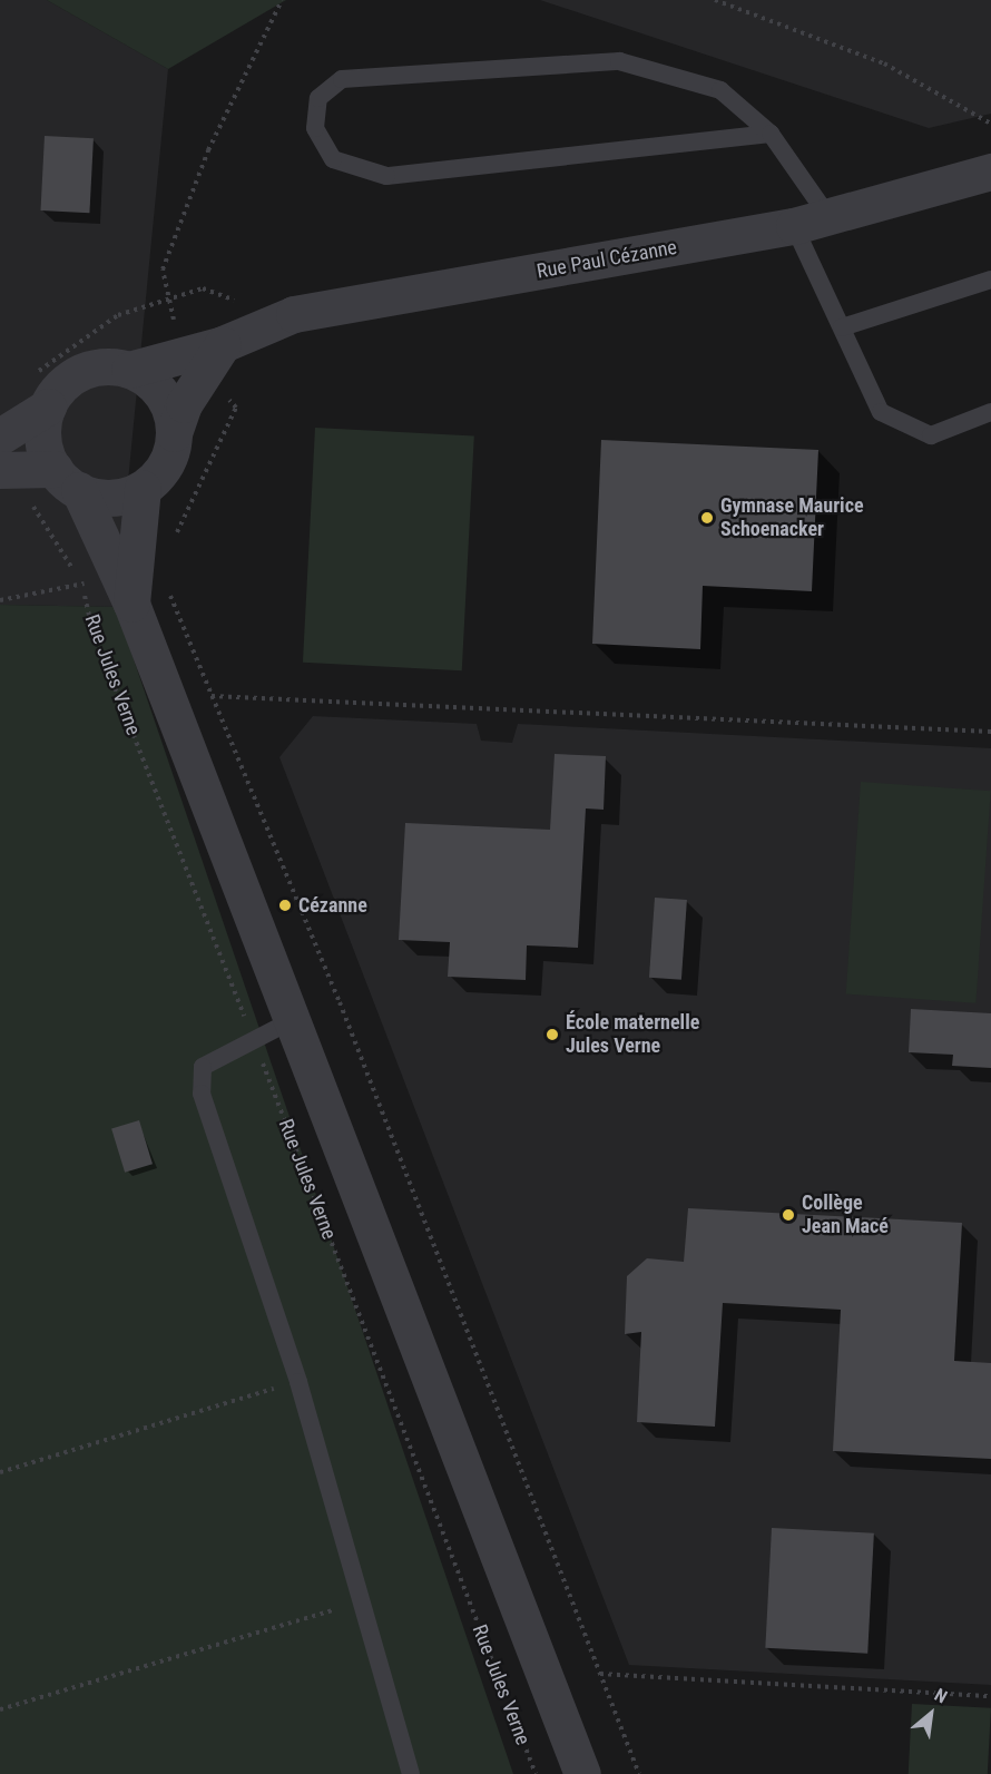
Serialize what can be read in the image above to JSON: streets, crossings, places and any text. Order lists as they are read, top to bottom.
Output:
{
  "streets": {
    "street": ["Rue Paul Cézanne", "Rue Jules Verne"]
  },
  "crossings": [
    ["Rue Paul Cézanne", "Rue Jules Verne"]
  ],
  "places": [
    "Gymnase Maurice Schoenacker",
    "Cézanne",
    "École maternelle Jules Verne",
    "Collège Jean Macé"
  ],
  "north": "top right"
}
